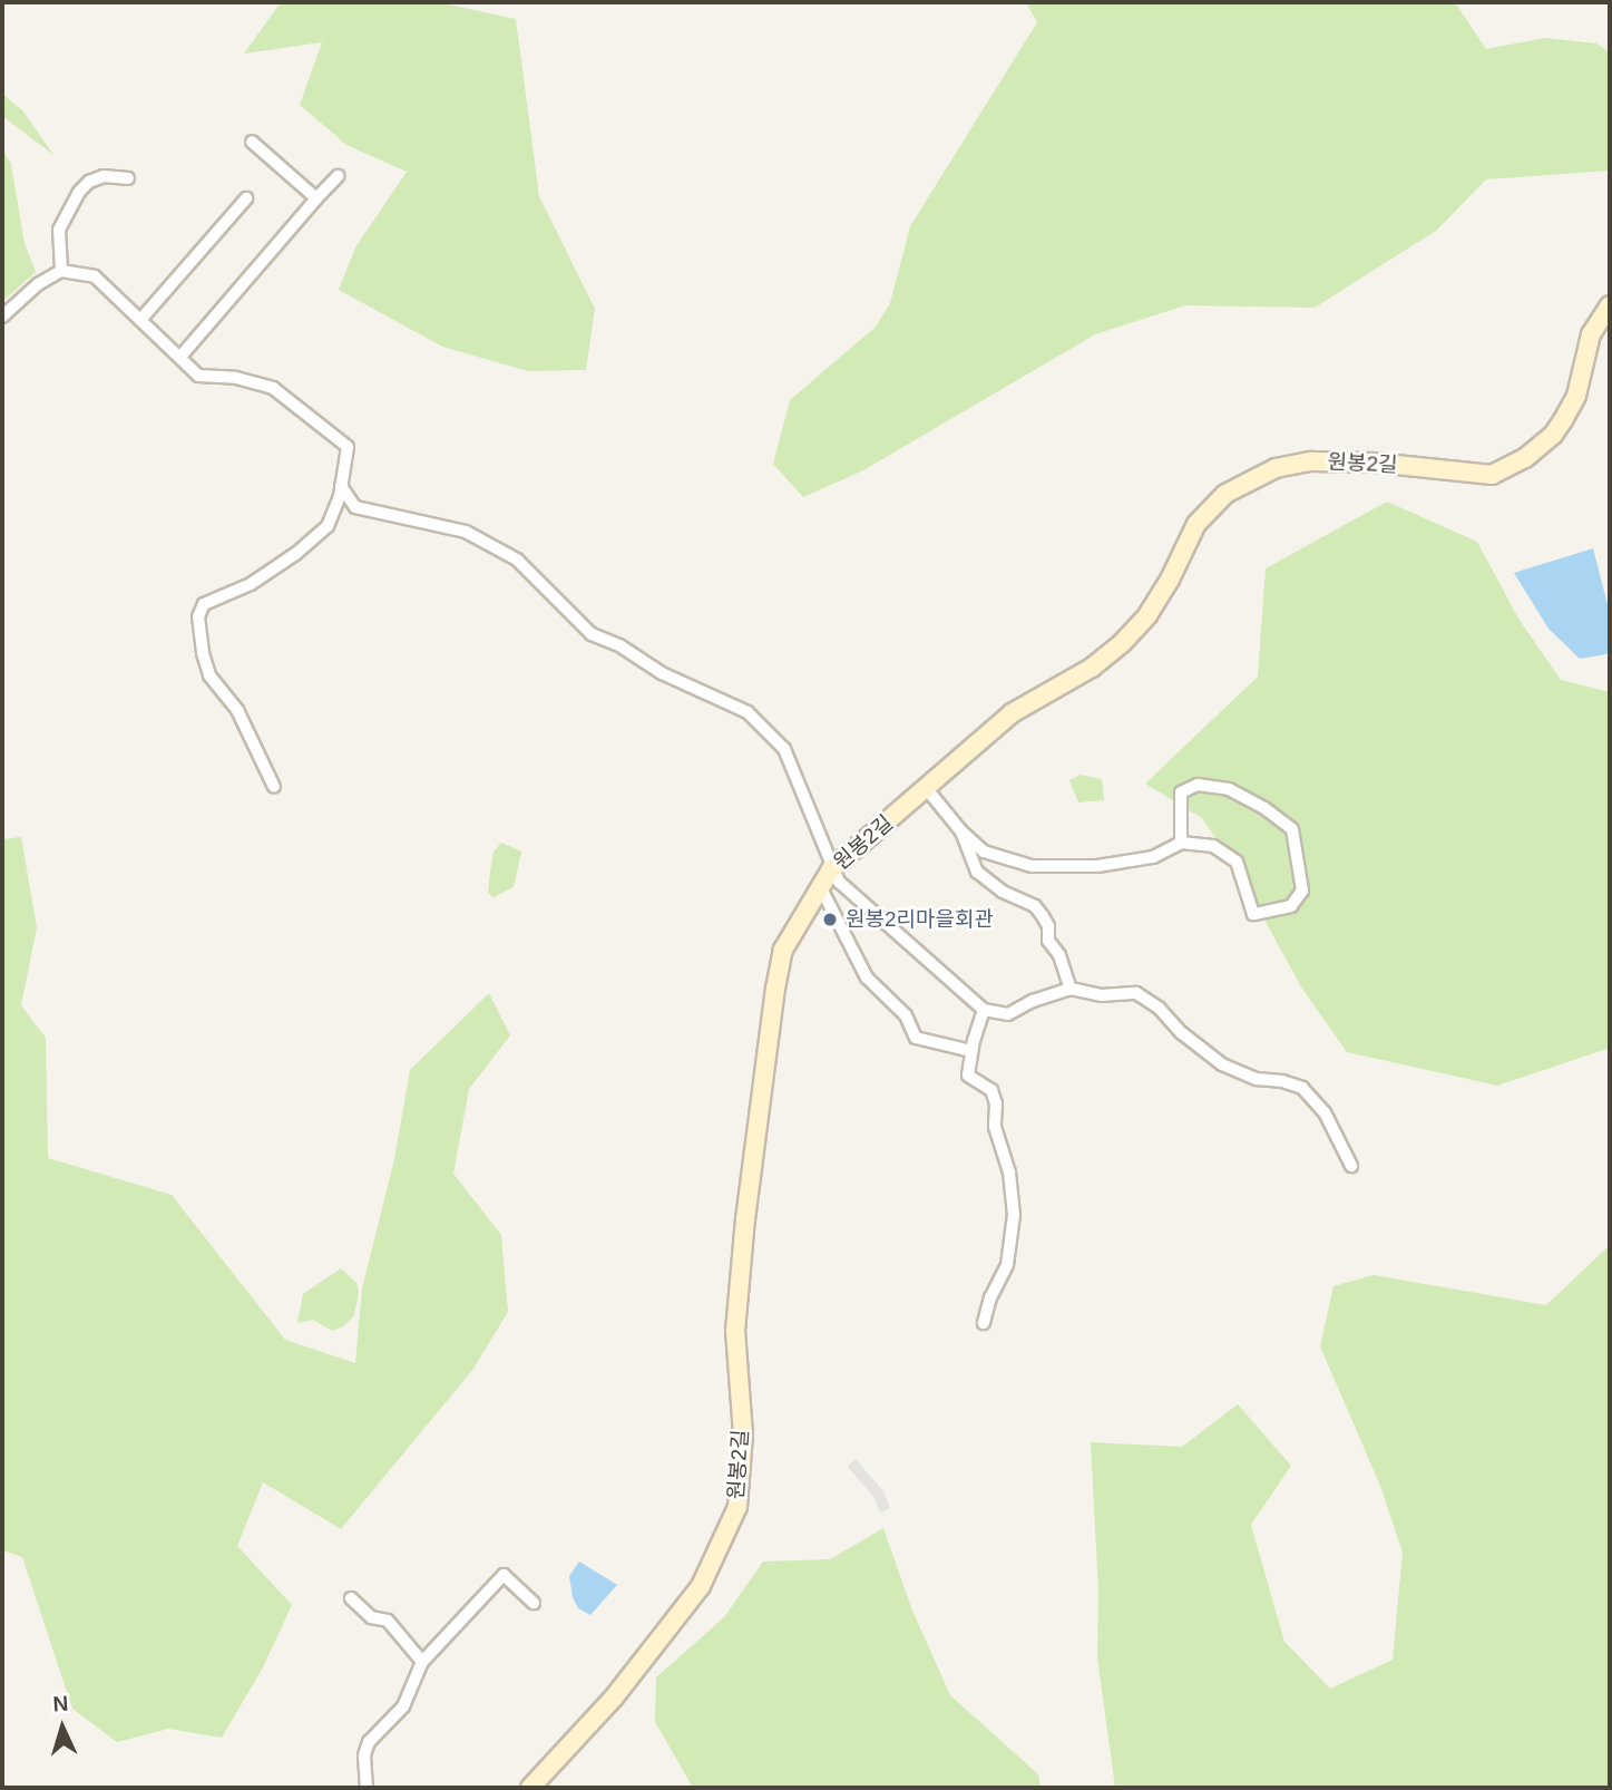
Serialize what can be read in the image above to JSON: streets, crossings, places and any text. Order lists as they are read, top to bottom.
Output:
{
  "streets": {
    "main road": ["원봉2길"]
  },
  "places": ["원봉2리마을회관"],
  "north": "top"
}
